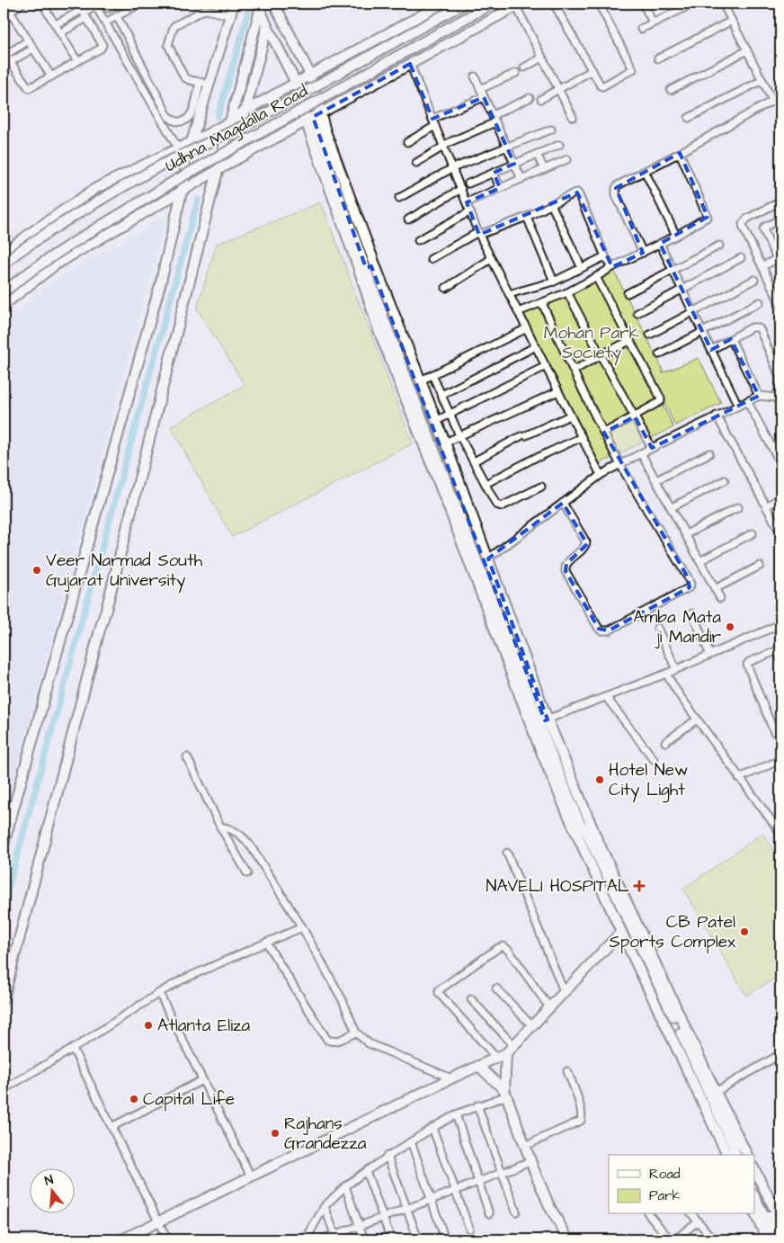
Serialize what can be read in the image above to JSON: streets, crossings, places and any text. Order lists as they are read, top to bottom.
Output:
{
  "streets": {
    "main road": ["Udhna Magdalla Road"]
  },
  "parks": ["Mohan Park Society"],
  "places": {
    "other": [
      "Veer Narmad South Gujarat University",
      "Amba Mata ji Mandir",
      "Hotel New City Light",
      "CB Patel Sports Complex",
      "Atlanta Eliza",
      "Capital Life",
      "Rajhans Grandezza"
    ],
    "health": ["NAVELI HOSPITAL"]
  },
  "legend": ["Road", "Park"],
  "north": "top"
}
